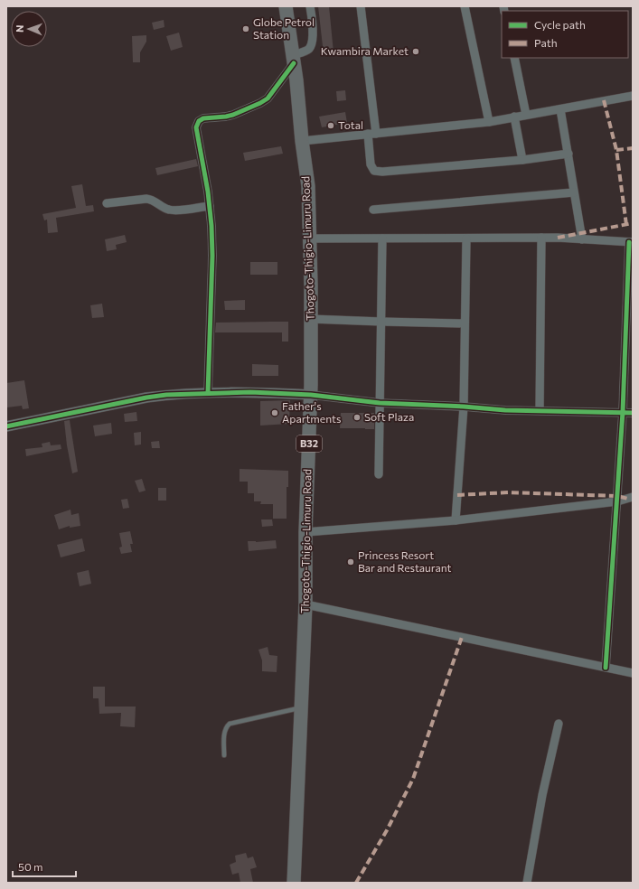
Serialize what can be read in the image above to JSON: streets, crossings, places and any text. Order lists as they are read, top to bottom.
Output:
{
  "streets": {
    "highway": ["Thogoto-Thigio-Limuru Road", "B32"]
  },
  "places": [
    "Globe Petrol Station",
    "Kwambira Market",
    "Total",
    "Father's Apartments",
    "Soft Plaza",
    "Princess Resort Bar and Restaurant"
  ],
  "legend": ["Cycle path", "Path"],
  "scale_bar": "50 m",
  "north": "left"
}
